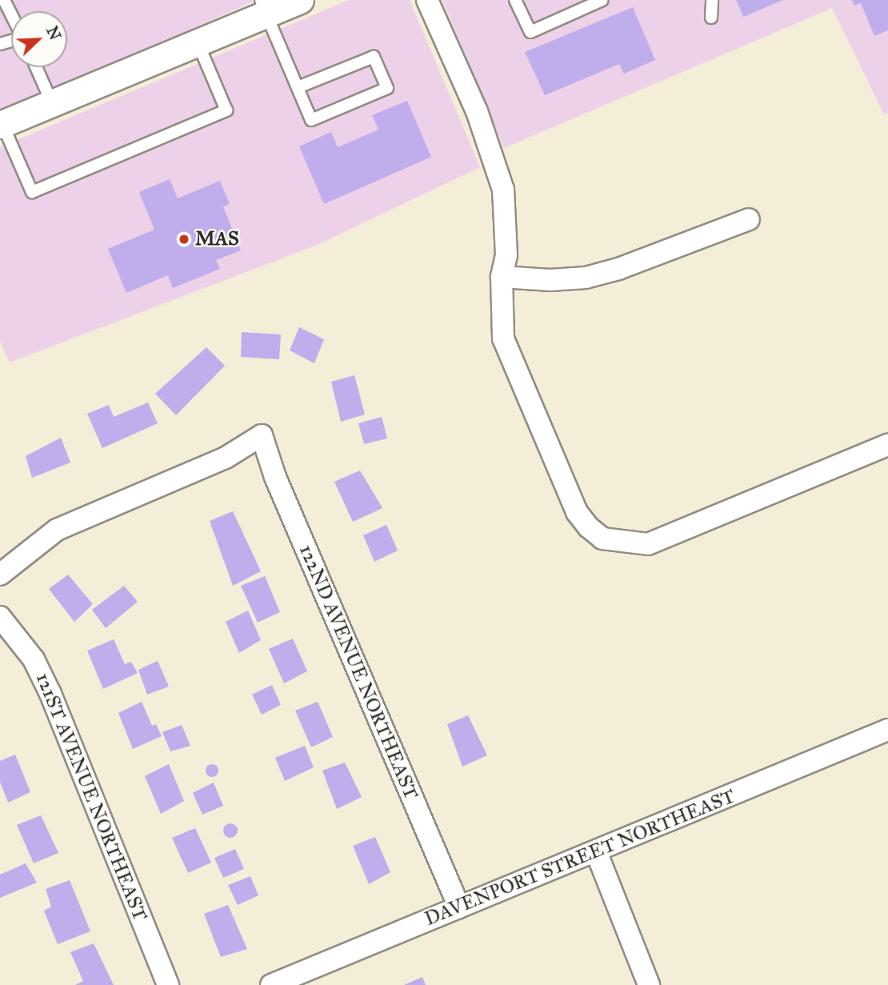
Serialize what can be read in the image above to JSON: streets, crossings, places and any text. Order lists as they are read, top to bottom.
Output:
{
  "streets": {
    "street": ["122ND AVENUE NORTHEAST", "121ST AVENUE NORTHEAST", "DAVENPORT STREET NORTHEAST"]
  },
  "crossings": [
    ["122ND AVENUE NORTHEAST", "DAVENPORT STREET NORTHEAST"]
  ],
  "places": ["MAS"],
  "north": "top right"
}
